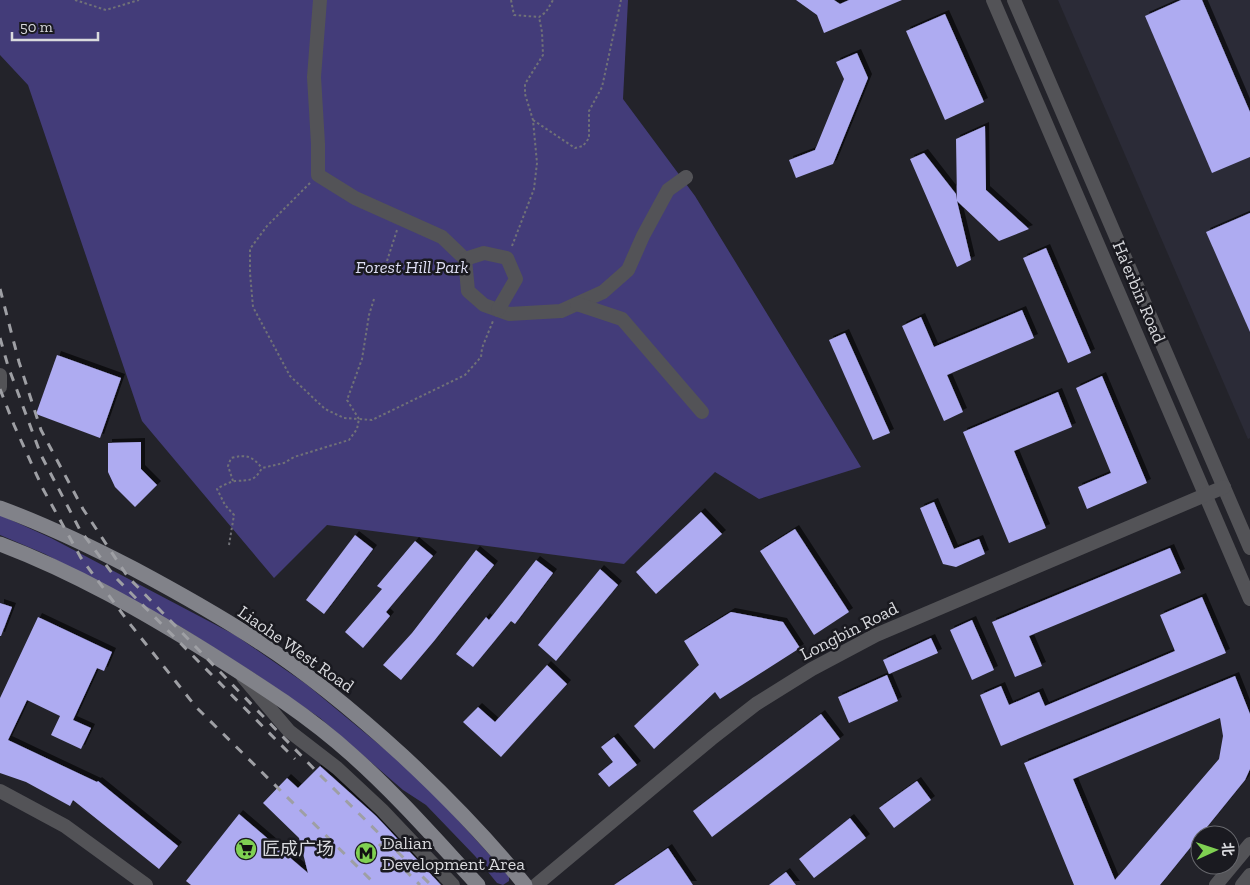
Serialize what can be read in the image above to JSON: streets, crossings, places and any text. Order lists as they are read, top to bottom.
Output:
{
  "streets": {
    "main road": ["Liaohe West Road"],
    "street": ["Ha'erbin Road", "Longbin Road"]
  },
  "crossings": [
    ["Ha'erbin Road", "Longbin Road"]
  ],
  "parks": ["Forest Hill Park"],
  "places": {
    "supermarket": ["匠成广场"],
    "metro station": ["Dalian Development Area"]
  },
  "scale_bar": "50 m",
  "north": "right"
}
